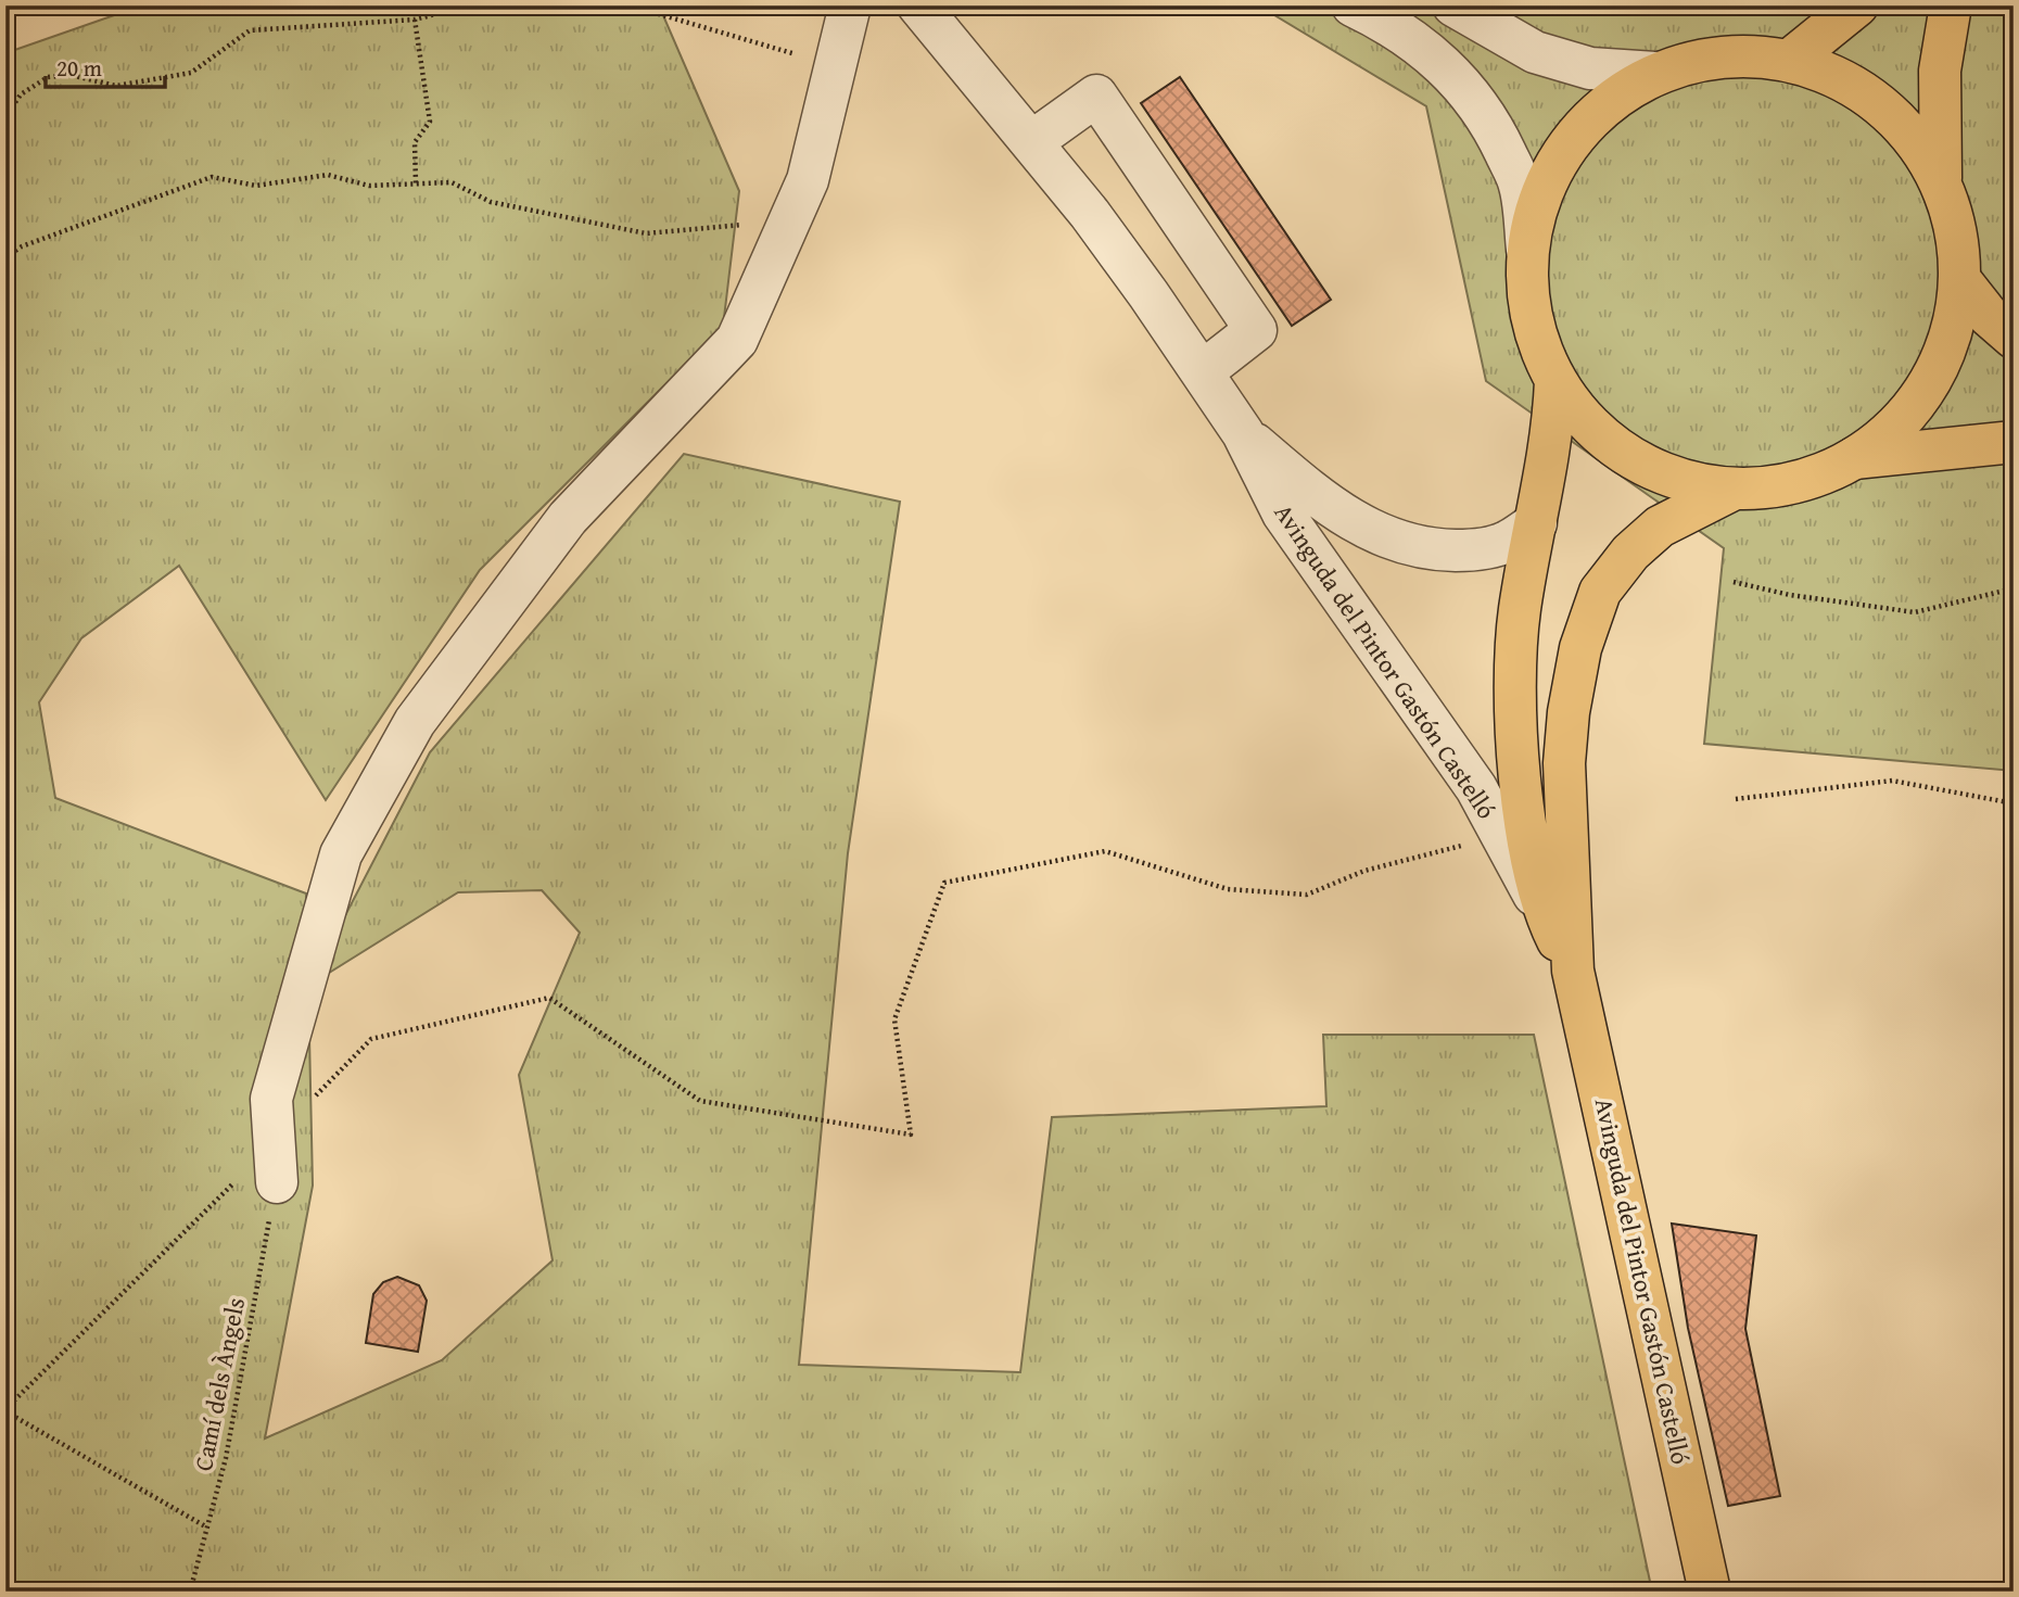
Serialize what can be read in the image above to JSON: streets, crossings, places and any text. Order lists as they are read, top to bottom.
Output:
{
  "streets": {
    "main road": ["Avinguda del Pintor Gastón Castelló"],
    "path": ["Camí dels Àngels"]
  },
  "scale_bar": "20 m"
}
